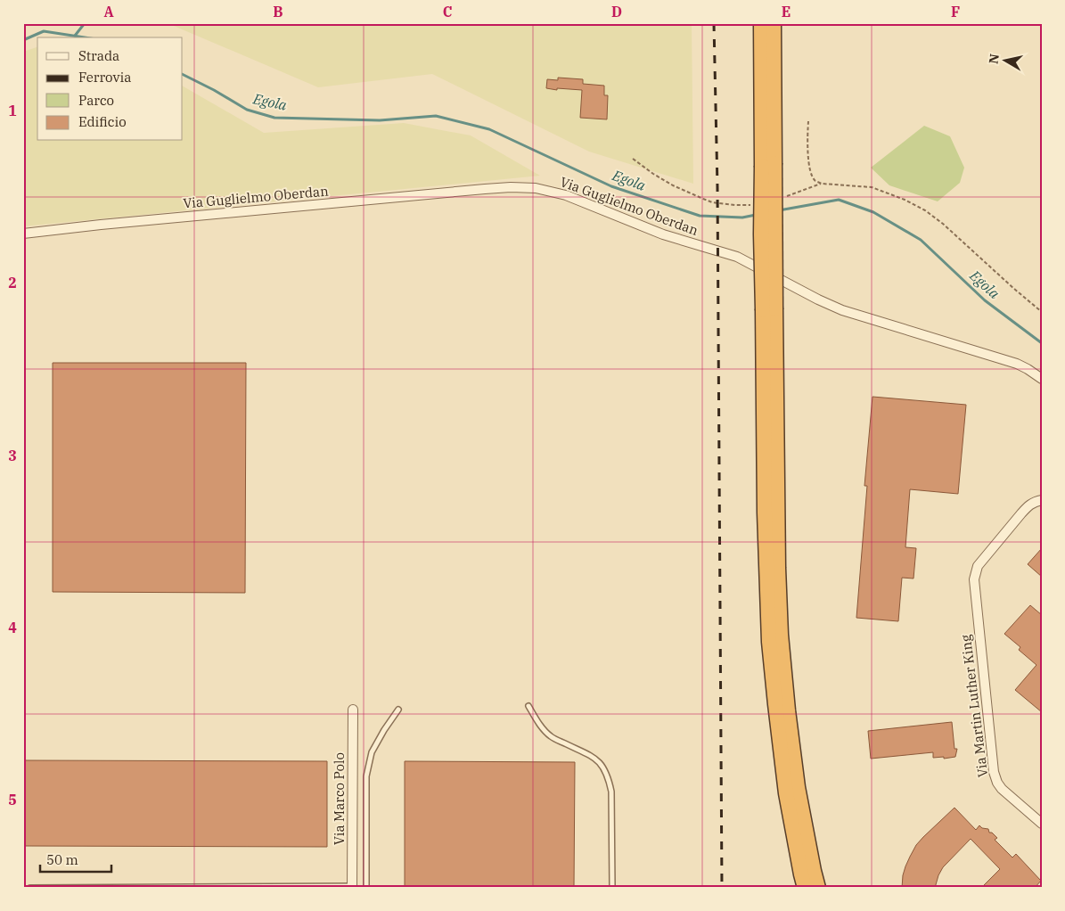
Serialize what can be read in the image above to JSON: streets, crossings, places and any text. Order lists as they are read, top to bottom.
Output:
{
  "streets": {
    "street": ["Via Guglielmo Oberdan", "Via Martin Luther King", "Via Marco Polo"]
  },
  "water": ["Egola"],
  "legend": [
    "Strada",
    "Ferrovia",
    "Parco",
    "Edificio"
  ],
  "scale_bar": "50 m",
  "north": "left",
  "grid": {
    "columns": [
      "A",
      "B",
      "C",
      "D",
      "E",
      "F"
    ],
    "rows": [
      "1",
      "2",
      "3",
      "4",
      "5"
    ]
  }
}
